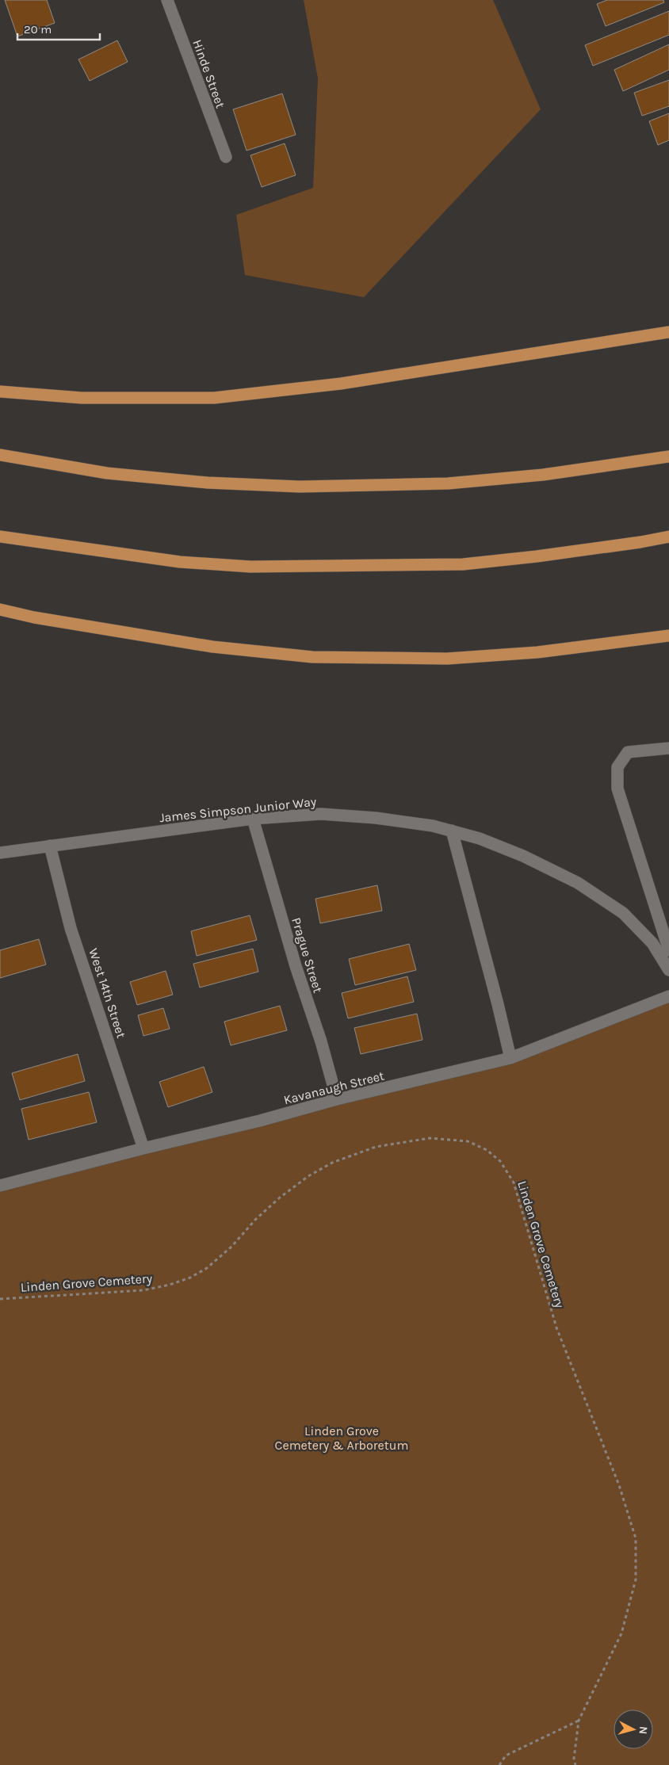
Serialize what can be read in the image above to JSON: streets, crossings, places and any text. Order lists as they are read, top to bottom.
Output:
{
  "streets": {
    "street": [
      "Hinde Street",
      "James Simpson Junior Way",
      "Prague Street",
      "West 14th Street",
      "Kavanaugh Street"
    ],
    "path": ["Linden Grove Cemetery"]
  },
  "crossings": [
    ["James Simpson Junior Way", "Prague Street"],
    ["James Simpson Junior Way", "West 14th Street"],
    ["Prague Street", "Kavanaugh Street"],
    ["West 14th Street", "Kavanaugh Street"]
  ],
  "parks": ["Linden Grove Cemetery & Arboretum"],
  "scale_bar": "20 m",
  "north": "right"
}
